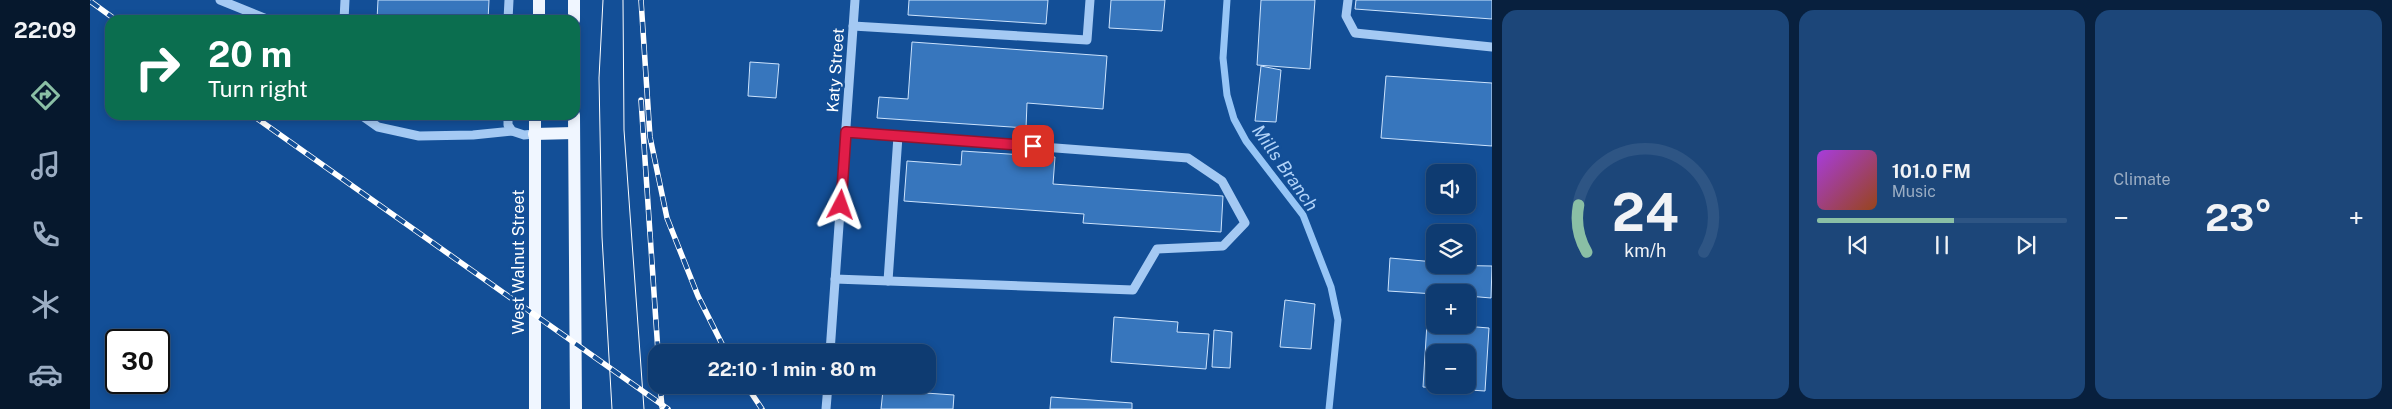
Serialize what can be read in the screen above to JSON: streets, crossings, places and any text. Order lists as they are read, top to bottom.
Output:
{
  "streets": {
    "main road": ["West Walnut Street"],
    "street": ["Katy Street"]
  },
  "water": ["Mills Branch"],
  "page": {
    "tabs": "22:09",
    "tile": "Climate",
    "turn": ["20 m", "Turn right"],
    "song": ["101.0 FM", "Music"],
    "map_buttons": ["+", "−"],
    "heat": ["−", "23°", "+"],
    "limit": "30",
    "trip": "22:10 · 1 min · 80 m",
    "gauge": ["24", "km/h"]
  }
}
